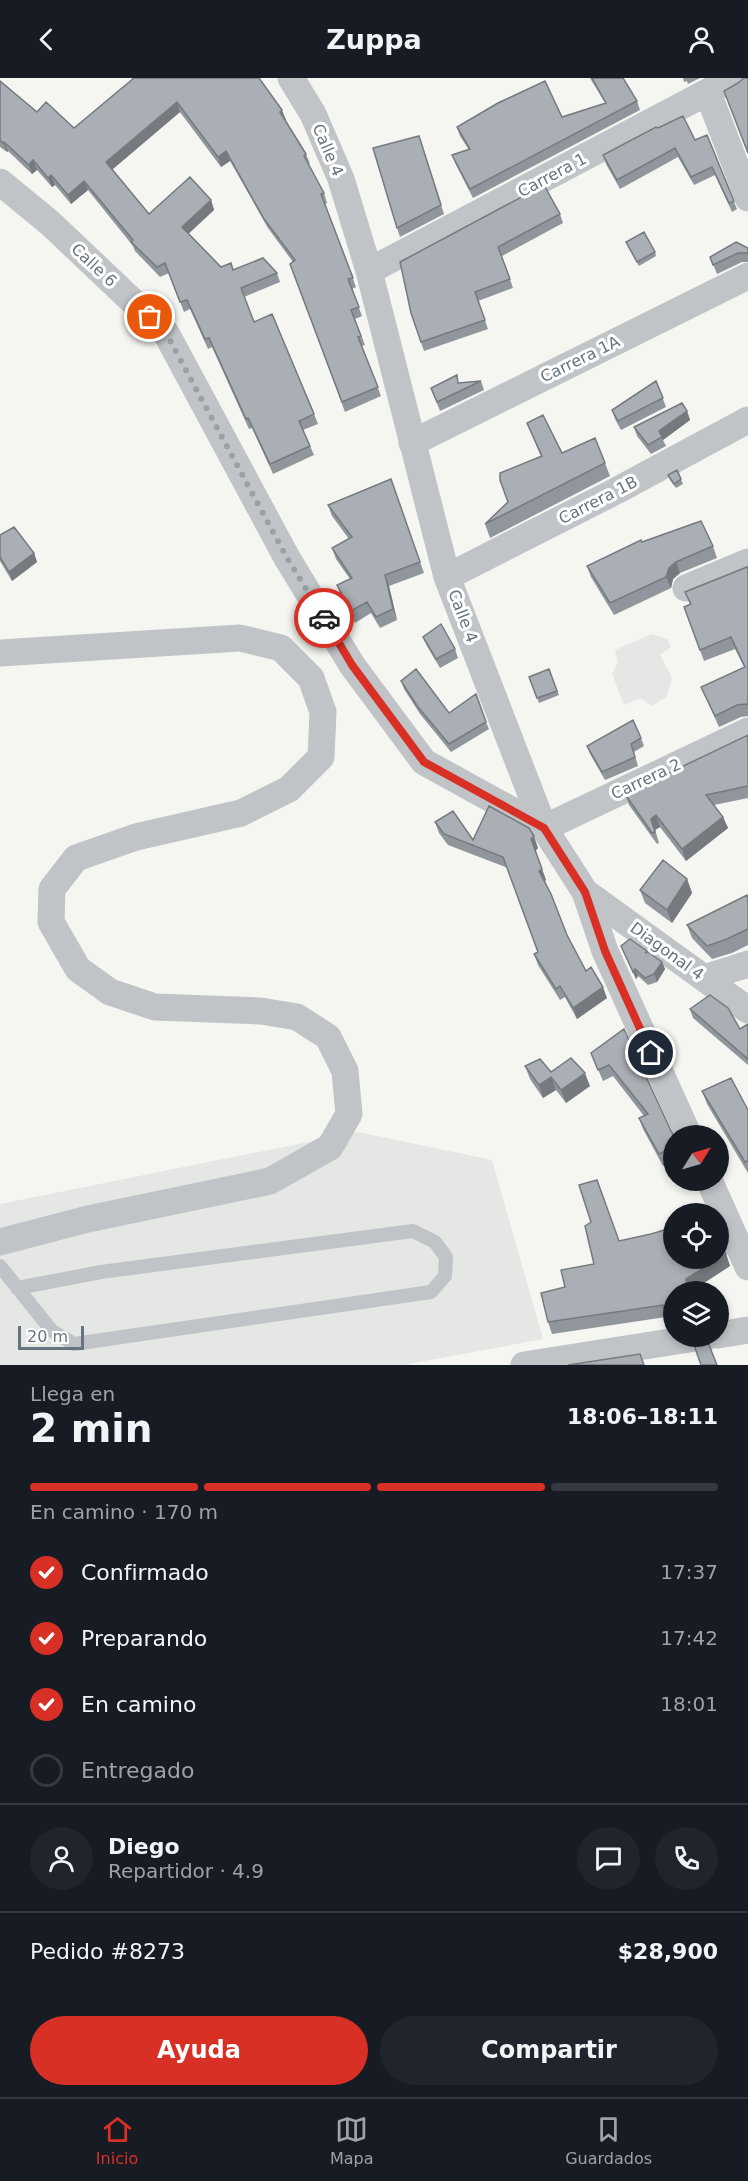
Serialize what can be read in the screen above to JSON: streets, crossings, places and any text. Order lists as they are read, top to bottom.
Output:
{
  "streets": {
    "street": [
      "Calle 4",
      "Carrera 1",
      "Calle 6",
      "Carrera 1A",
      "Carrera 1B",
      "Carrera 2",
      "Diagonal 4"
    ]
  },
  "crossings": [
    ["Calle 4", "Carrera 1"],
    ["Calle 4", "Calle 6"],
    ["Calle 4", "Carrera 1A"],
    ["Calle 4", "Carrera 1B"],
    ["Calle 4", "Carrera 2"],
    ["Calle 4", "Diagonal 4"],
    ["Calle 6", "Carrera 2"]
  ],
  "scale_bar": "20 m",
  "north": "top right",
  "page": {
    "header": "Zuppa",
    "scale": "20 m",
    "heading": ["2 min", "Llega en", "18:06–18:11"],
    "panel": [
      "Diego",
      "Repartidor · 4.9",
      "Pedido #8273",
      "$28,900"
    ],
    "bar": "En camino · 170 m",
    "list": [
      ["Confirmado", "17:37"],
      ["Preparando", "17:42"],
      ["En camino", "18:01"],
      "Entregado"
    ],
    "buttons": ["Ayuda", "Compartir"],
    "tabs": ["Inicio", "Mapa", "Guardados"]
  }
}
